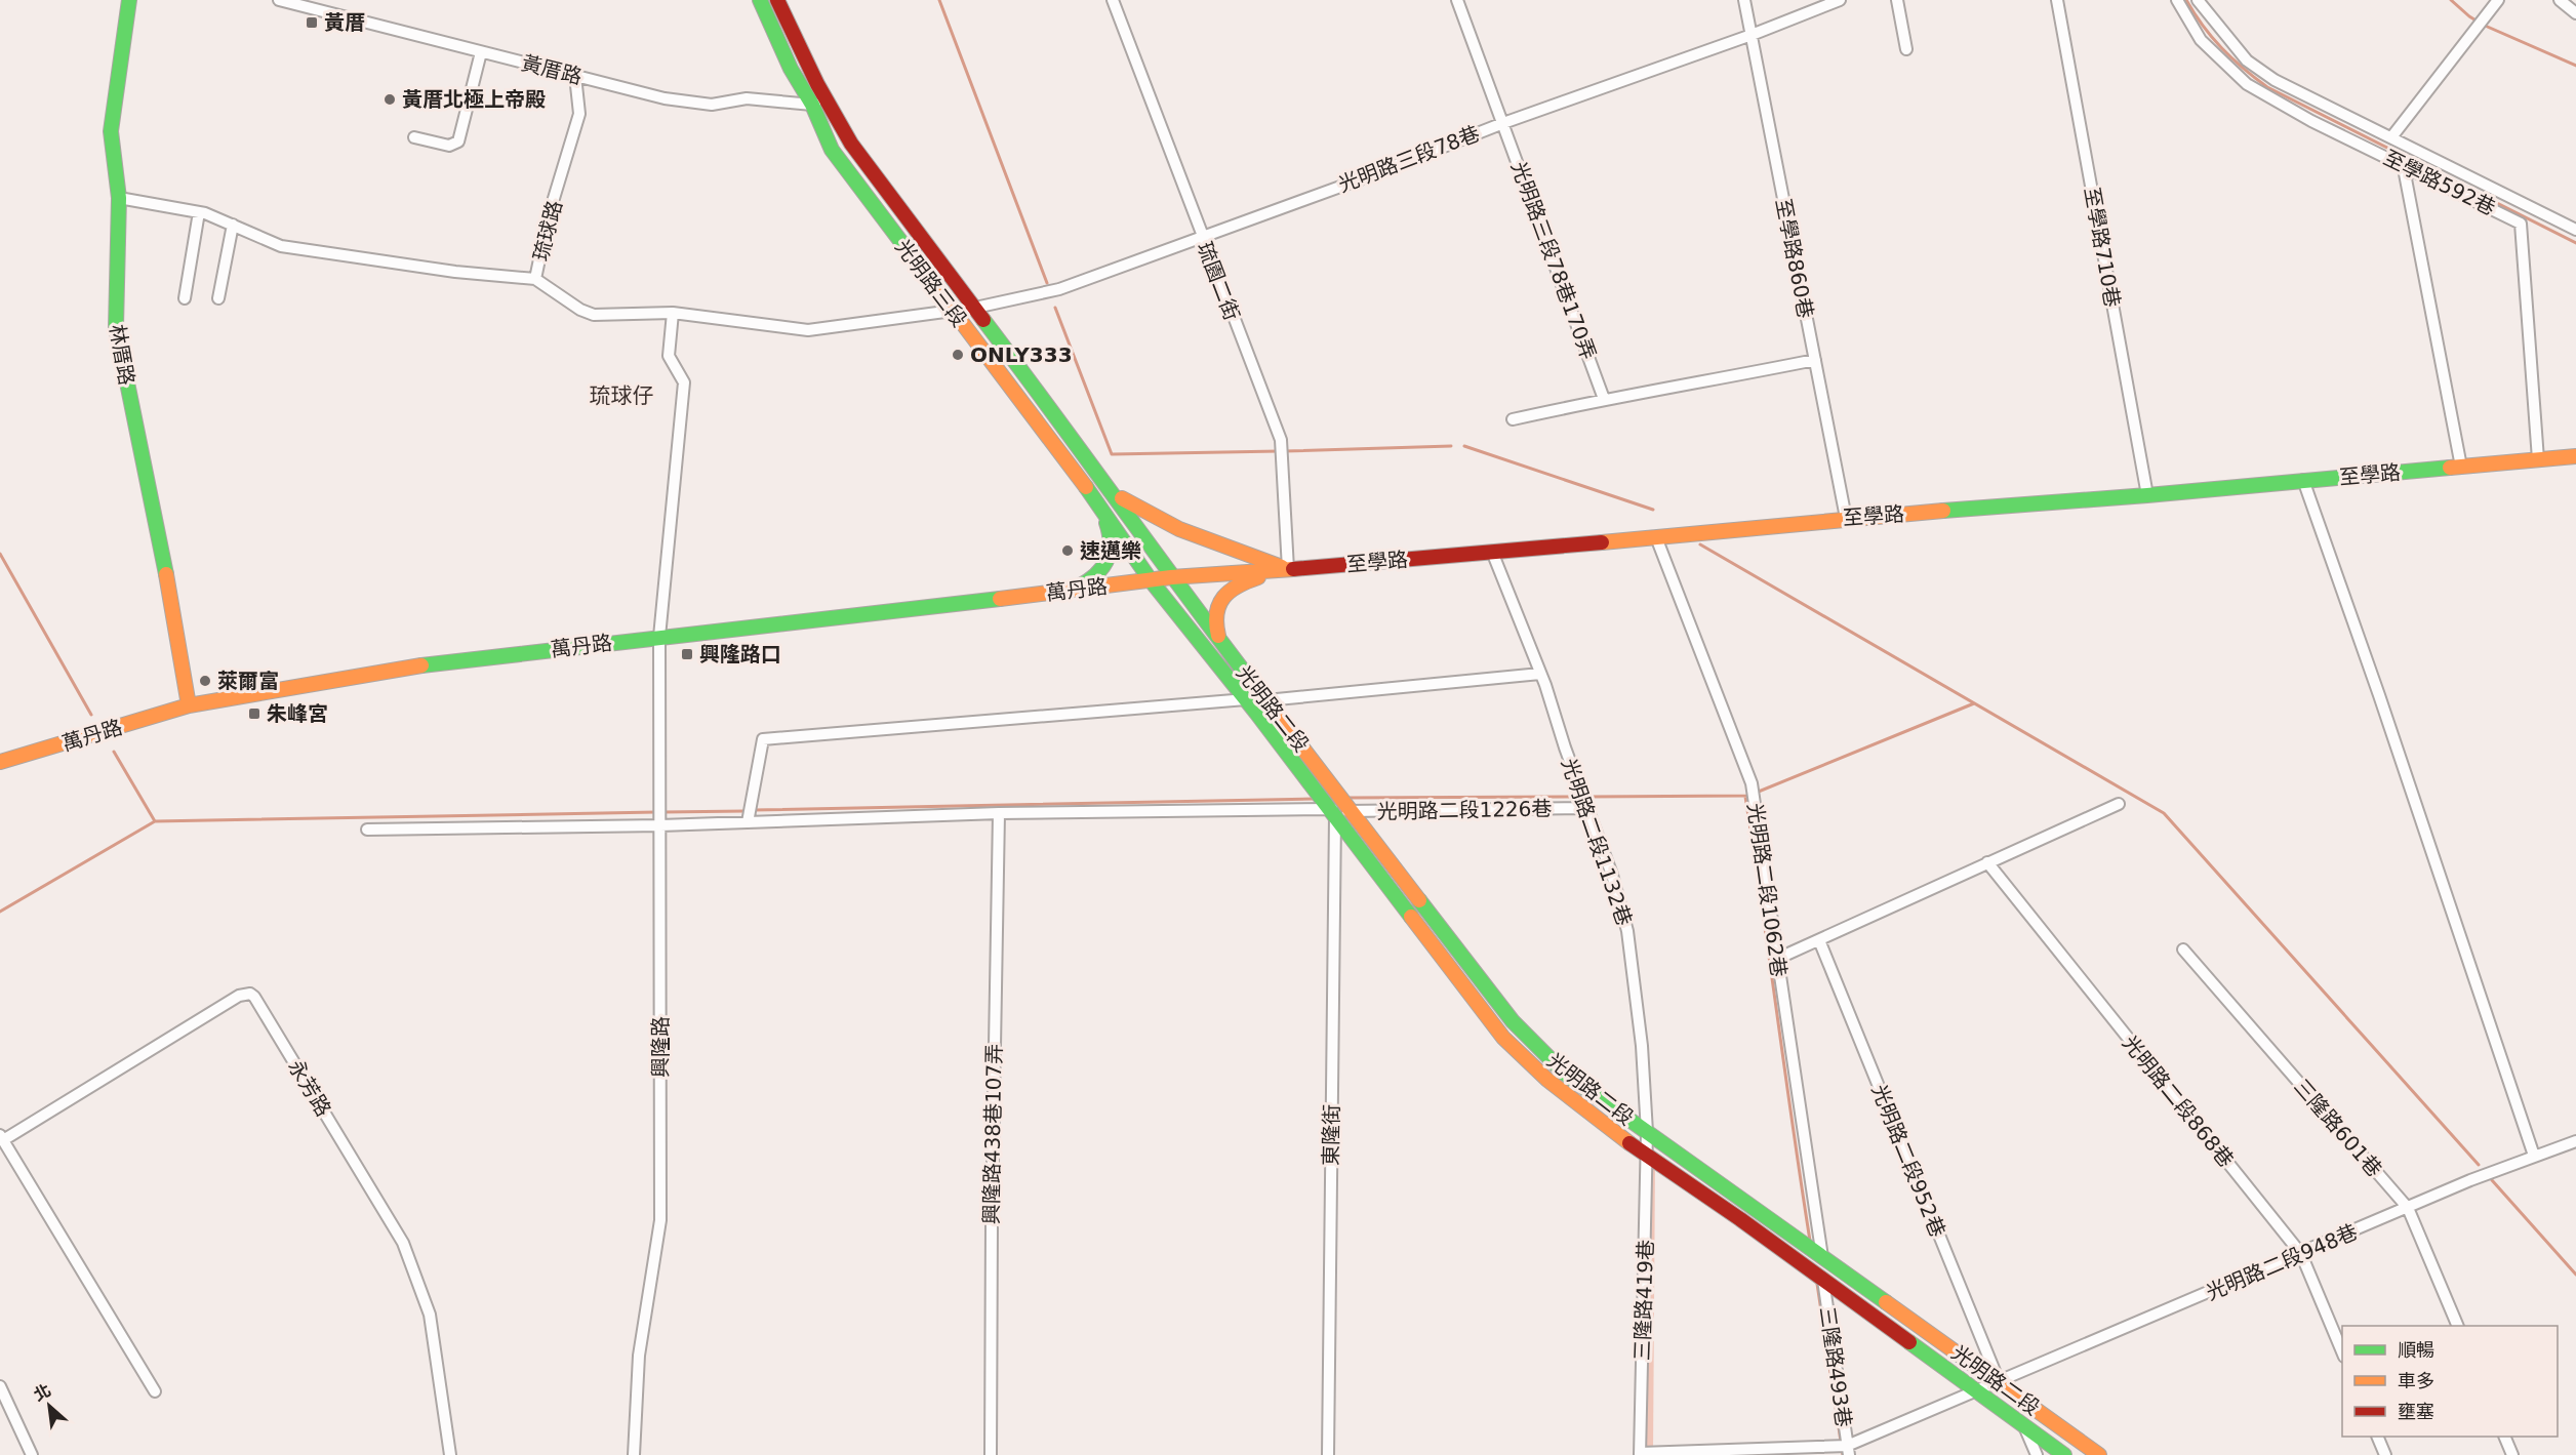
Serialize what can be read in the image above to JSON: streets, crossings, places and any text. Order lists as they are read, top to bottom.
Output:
{
  "streets": {
    "street": [
      "黃厝路",
      "光明路三段78巷",
      "至學路592巷",
      "琉球路",
      "至學路710巷",
      "至學路860巷",
      "光明路三段78巷170弄",
      "琉園二街",
      "光明路三段",
      "林厝路",
      "至學路",
      "萬丹路",
      "光明路二段",
      "光明路二段1226巷",
      "光明路二段1132巷",
      "光明路二段1062巷",
      "興隆路",
      "永芳路",
      "光明路二段868巷",
      "三隆路601巷",
      "興隆路438巷107弄",
      "東隆街",
      "光明路二段952巷",
      "光明路二段948巷",
      "三隆路419巷",
      "三隆路493巷"
    ]
  },
  "crossings": [
    ["黃厝路", "琉球路"],
    ["黃厝路", "光明路三段"],
    ["光明路三段78巷", "琉球路"],
    ["光明路三段78巷", "至學路860巷"],
    ["光明路三段78巷", "光明路三段78巷170弄"],
    ["光明路三段78巷", "琉園二街"],
    ["光明路三段78巷", "光明路三段"],
    ["至學路592巷", "至學路"],
    ["琉球路", "光明路三段"],
    ["至學路710巷", "至學路"],
    ["至學路860巷", "至學路"],
    ["琉園二街", "至學路"],
    ["光明路三段", "至學路"],
    ["光明路三段", "萬丹路"],
    ["光明路三段", "光明路二段"],
    ["林厝路", "萬丹路"],
    ["至學路", "萬丹路"],
    ["至學路", "光明路二段"],
    ["至學路", "光明路二段1132巷"],
    ["至學路", "光明路二段1062巷"],
    ["萬丹路", "光明路二段"],
    ["萬丹路", "興隆路"],
    ["光明路二段", "光明路二段1226巷"],
    ["光明路二段", "光明路二段1132巷"],
    ["光明路二段", "光明路二段1062巷"],
    ["光明路二段", "東隆街"],
    ["光明路二段", "光明路二段952巷"],
    ["光明路二段", "光明路二段948巷"],
    ["光明路二段", "三隆路419巷"],
    ["光明路二段", "三隆路493巷"],
    ["光明路二段1226巷", "光明路二段1132巷"],
    ["光明路二段1226巷", "興隆路"],
    ["光明路二段1226巷", "興隆路438巷107弄"],
    ["光明路二段1226巷", "東隆街"],
    ["光明路二段1132巷", "三隆路419巷"],
    ["光明路二段868巷", "光明路二段948巷"],
    ["三隆路601巷", "光明路二段948巷"],
    ["光明路二段952巷", "光明路二段948巷"],
    ["光明路二段948巷", "三隆路493巷"]
  ],
  "districts": ["琉球仔"],
  "places": {
    "transit": ["黃厝", "興隆路口", "朱峰宮"],
    "other": [
      "黃厝北極上帝殿",
      "ONLY333",
      "速邁樂",
      "萊爾富"
    ]
  },
  "legend": ["順暢", "車多", "壅塞"],
  "north": "top left"
}
